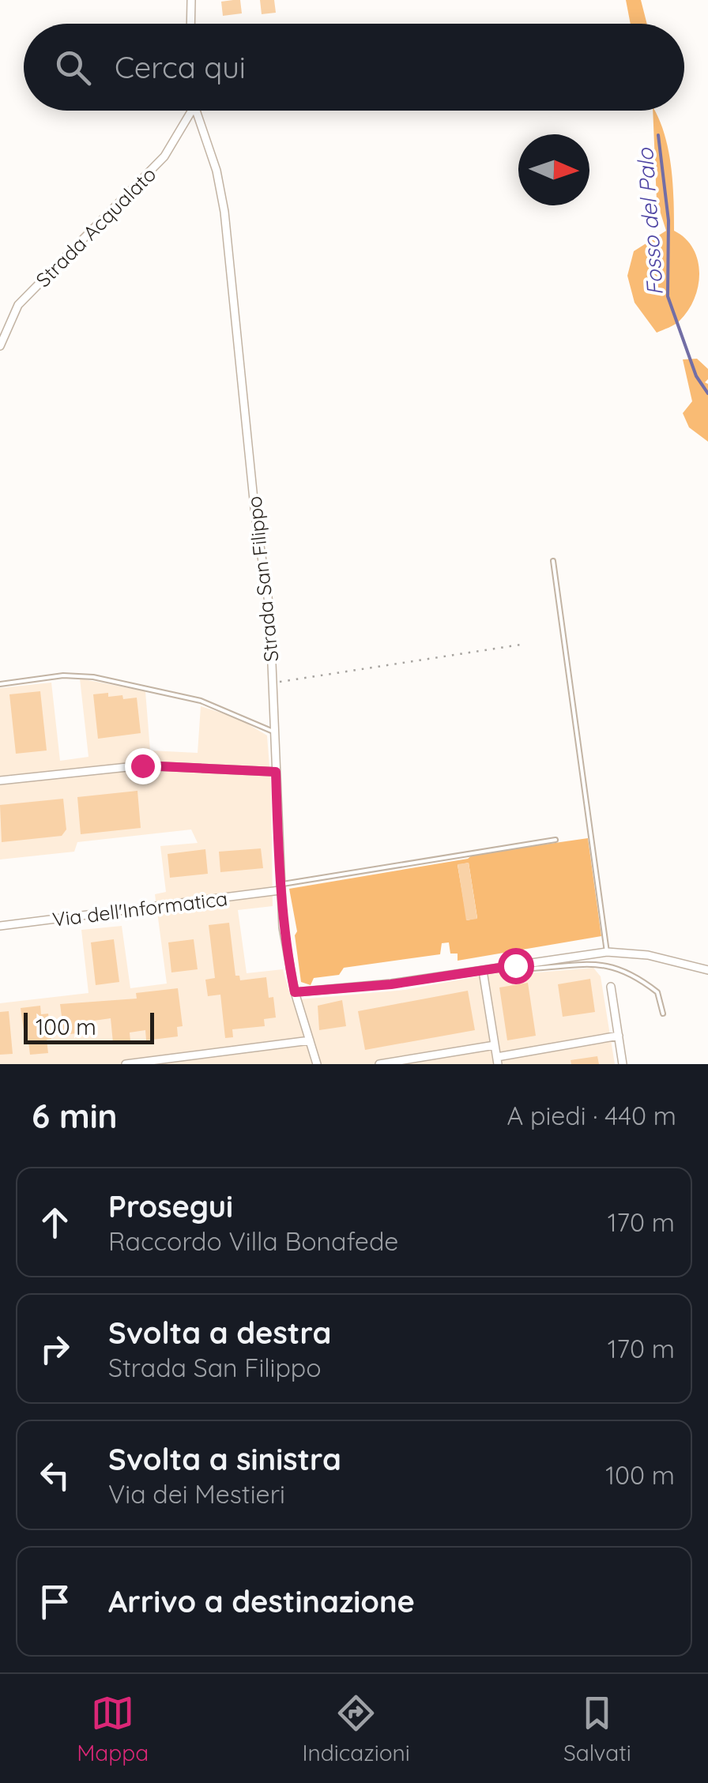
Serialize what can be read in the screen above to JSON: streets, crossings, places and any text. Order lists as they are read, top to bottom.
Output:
{
  "streets": {
    "street": ["Strada Acqualato", "Strada San Filippo", "Via dell'Informatica"]
  },
  "crossings": [
    ["Strada San Filippo", "Via dell'Informatica"]
  ],
  "water": ["Fosso del Palo"],
  "scale_bar": "100 m",
  "north": "right",
  "page": {
    "search": "Cerca qui",
    "scale": "100 m",
    "heading": ["6 min", "A piedi · 440 m"],
    "list": [
      ["Prosegui", "Raccordo Villa Bonafede", "170 m"],
      ["Svolta a destra", "Strada San Filippo", "170 m"],
      ["Svolta a sinistra", "Via dei Mestieri", "100 m"],
      "Arrivo a destinazione"
    ],
    "nav": ["Mappa", "Indicazioni", "Salvati"]
  }
}
